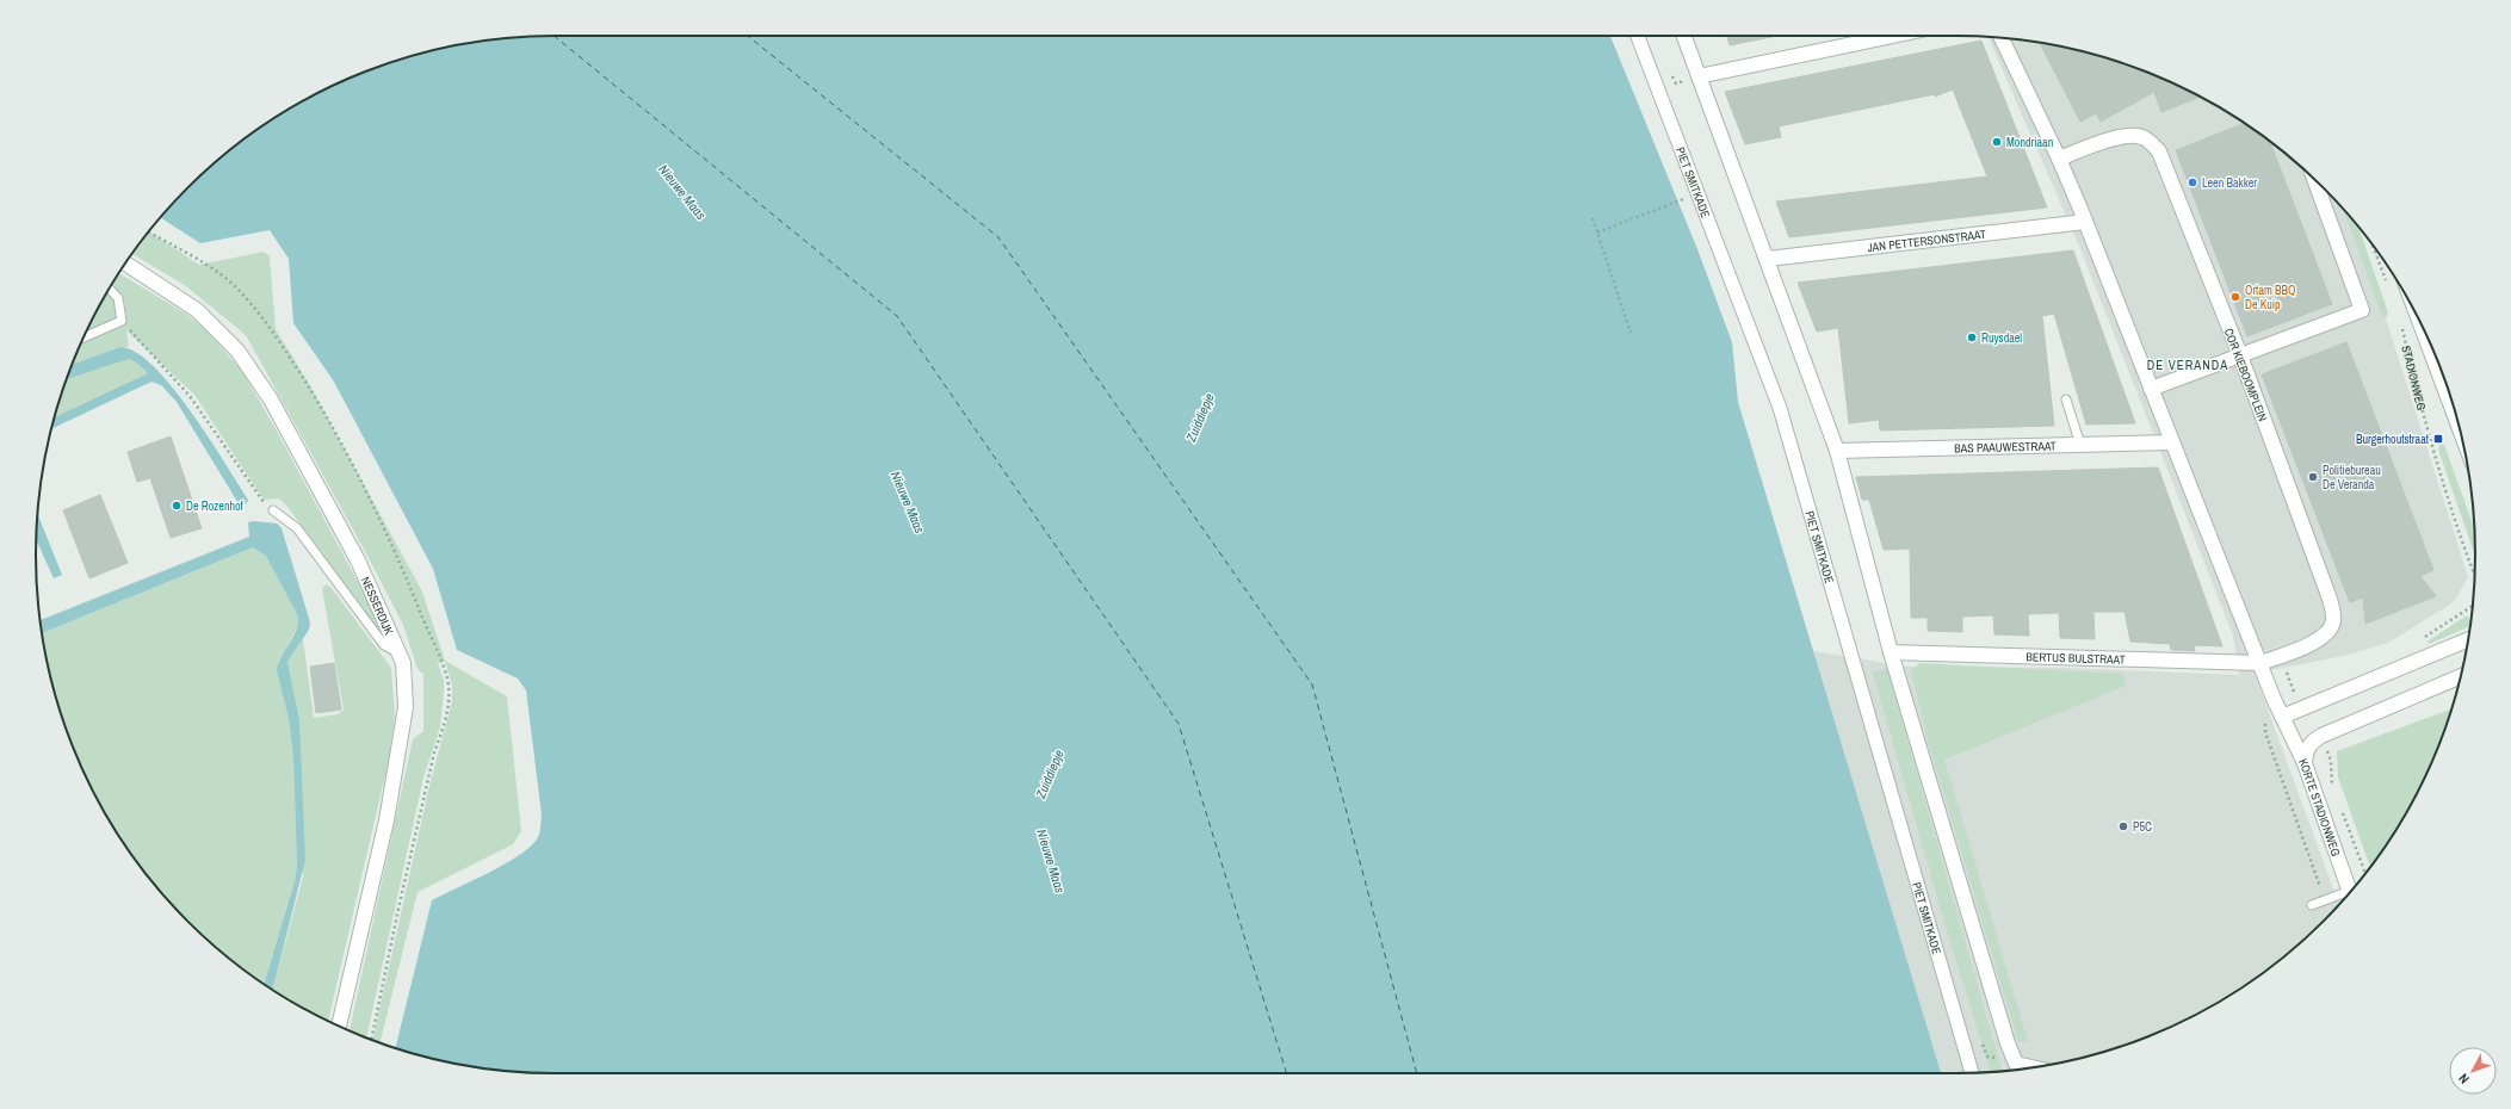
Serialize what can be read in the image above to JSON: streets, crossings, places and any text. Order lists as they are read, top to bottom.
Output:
{
  "streets": {
    "street": [
      "PIET SMITKADE",
      "JAN PETTERSONSTRAAT",
      "COR KIEBOOMPLEIN",
      "STADIONWEG",
      "BAS PAAUWESTRAAT",
      "NESSERDIJK",
      "BERTUS BULSTRAAT",
      "KORTE STADIONWEG"
    ]
  },
  "crossings": [
    ["COR KIEBOOMPLEIN", "BERTUS BULSTRAAT"]
  ],
  "districts": ["DE VERANDA"],
  "water": ["Nieuwe Maas", "Zuiddiepje"],
  "places": {
    "other": [
      "Mondriaan",
      "Leen Bakker",
      "Ortam BBQ De Kuip",
      "Ruysdael",
      "Politiebureau De Veranda",
      "De Rozenhof",
      "P5C"
    ],
    "transit": ["Burgerhoutstraat"]
  },
  "north": "bottom left"
}
